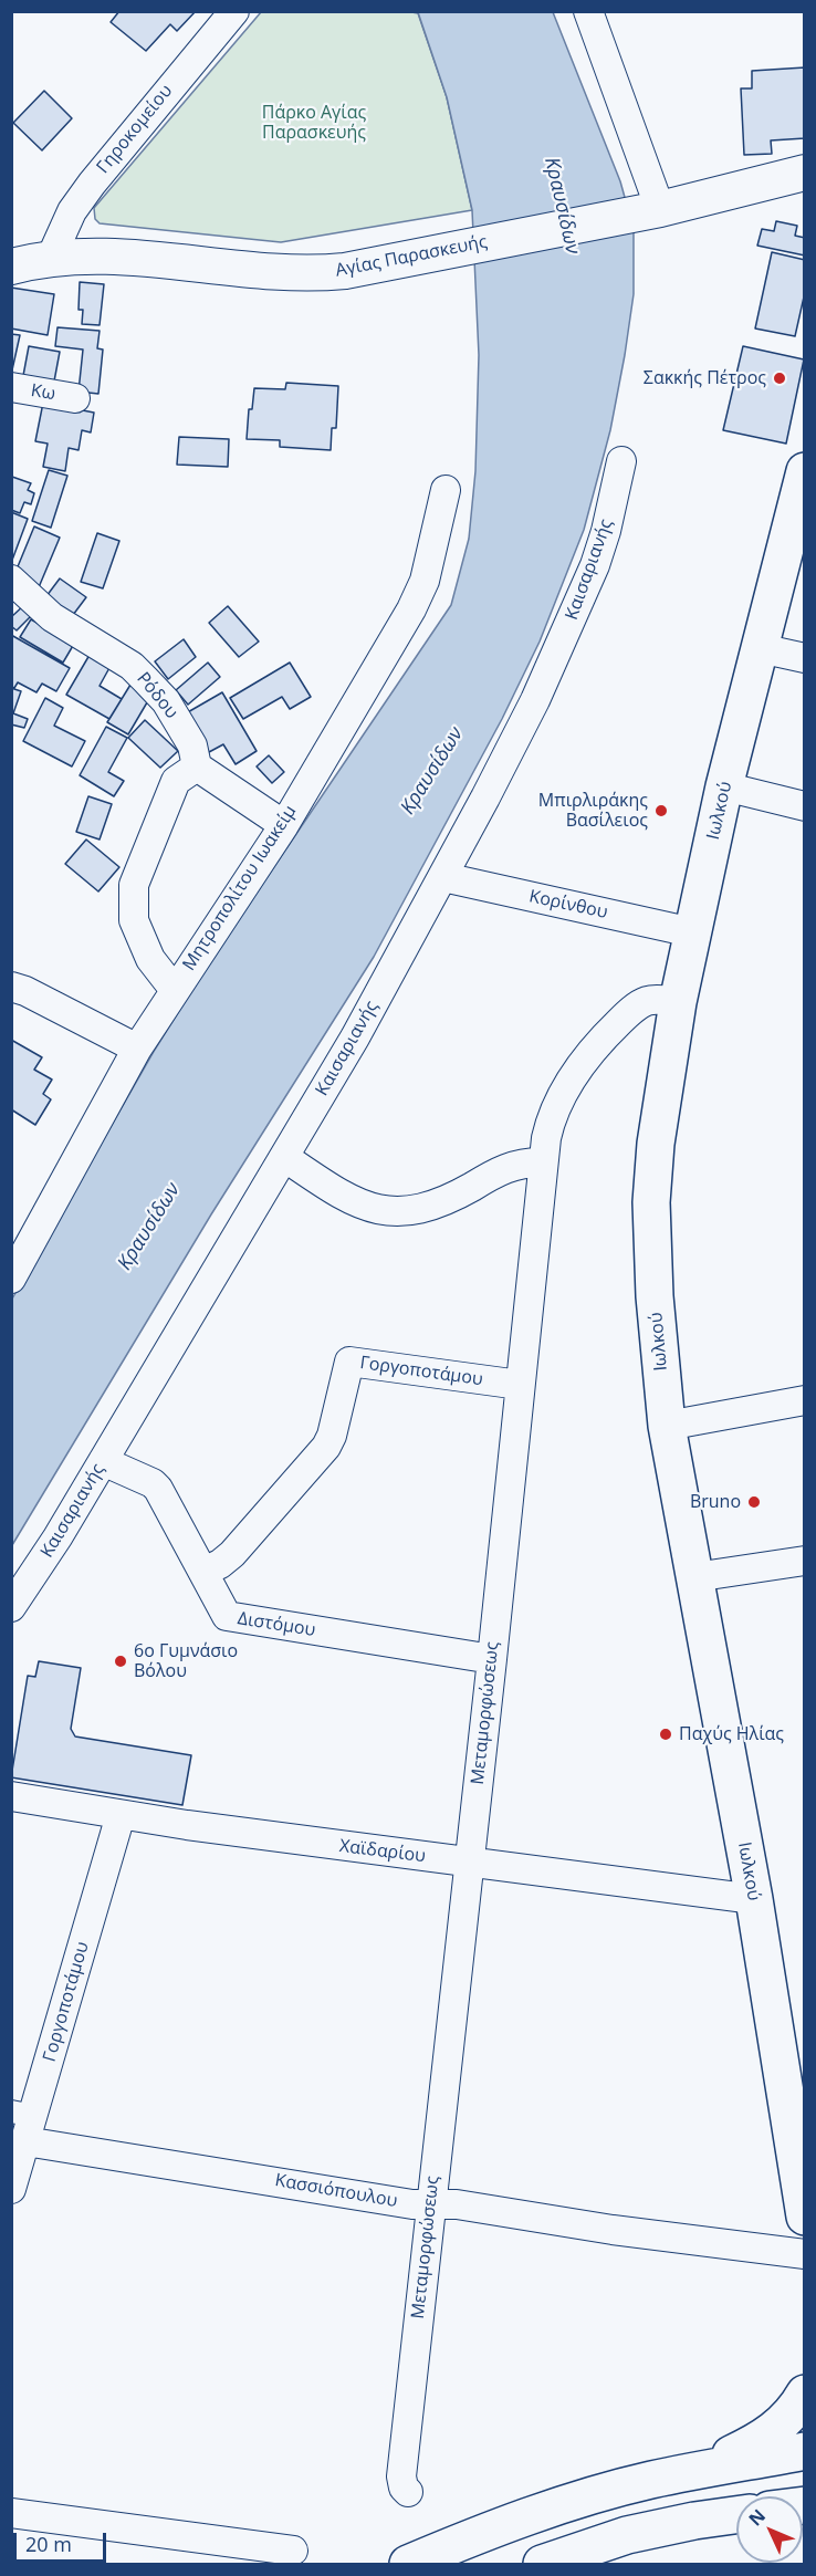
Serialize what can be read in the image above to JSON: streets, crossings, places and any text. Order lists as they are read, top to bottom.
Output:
{
  "streets": {
    "main road": ["Ιωλκού"],
    "street": [
      "Γηροκομείου",
      "Αγίας Παρασκευής",
      "Κω",
      "Καισαριανής",
      "Ρόδου",
      "Μητροπολίτου Ιωακείμ",
      "Κορίνθου",
      "Γοργοποτάμου",
      "Διστόμου",
      "Μεταμορφώσεως",
      "Χαϊδαρίου",
      "Κασσιόπουλου"
    ]
  },
  "crossings": [
    ["Γηροκομείου", "Αγίας Παρασκευής"],
    ["Καισαριανής", "Κορίνθου"],
    ["Καισαριανής", "Διστόμου"],
    ["Ιωλκού", "Κορίνθου"],
    ["Ιωλκού", "Μεταμορφώσεως"],
    ["Ιωλκού", "Χαϊδαρίου"],
    ["Γοργοποτάμου", "Διστόμου"],
    ["Γοργοποτάμου", "Μεταμορφώσεως"],
    ["Γοργοποτάμου", "Χαϊδαρίου"],
    ["Γοργοποτάμου", "Κασσιόπουλου"],
    ["Διστόμου", "Μεταμορφώσεως"],
    ["Μεταμορφώσεως", "Χαϊδαρίου"],
    ["Μεταμορφώσεως", "Κασσιόπουλου"]
  ],
  "water": ["Κραυσίδων"],
  "parks": ["Πάρκο Αγίας Παρασκευής"],
  "places": [
    "Σακκής Πέτρος",
    "Μπιρλιράκης Βασίλειος",
    "Bruno",
    "6ο Γυμνάσιο Βόλου",
    "Παχύς Ηλίας"
  ],
  "scale_bar": "20 m",
  "north": "top left"
}
